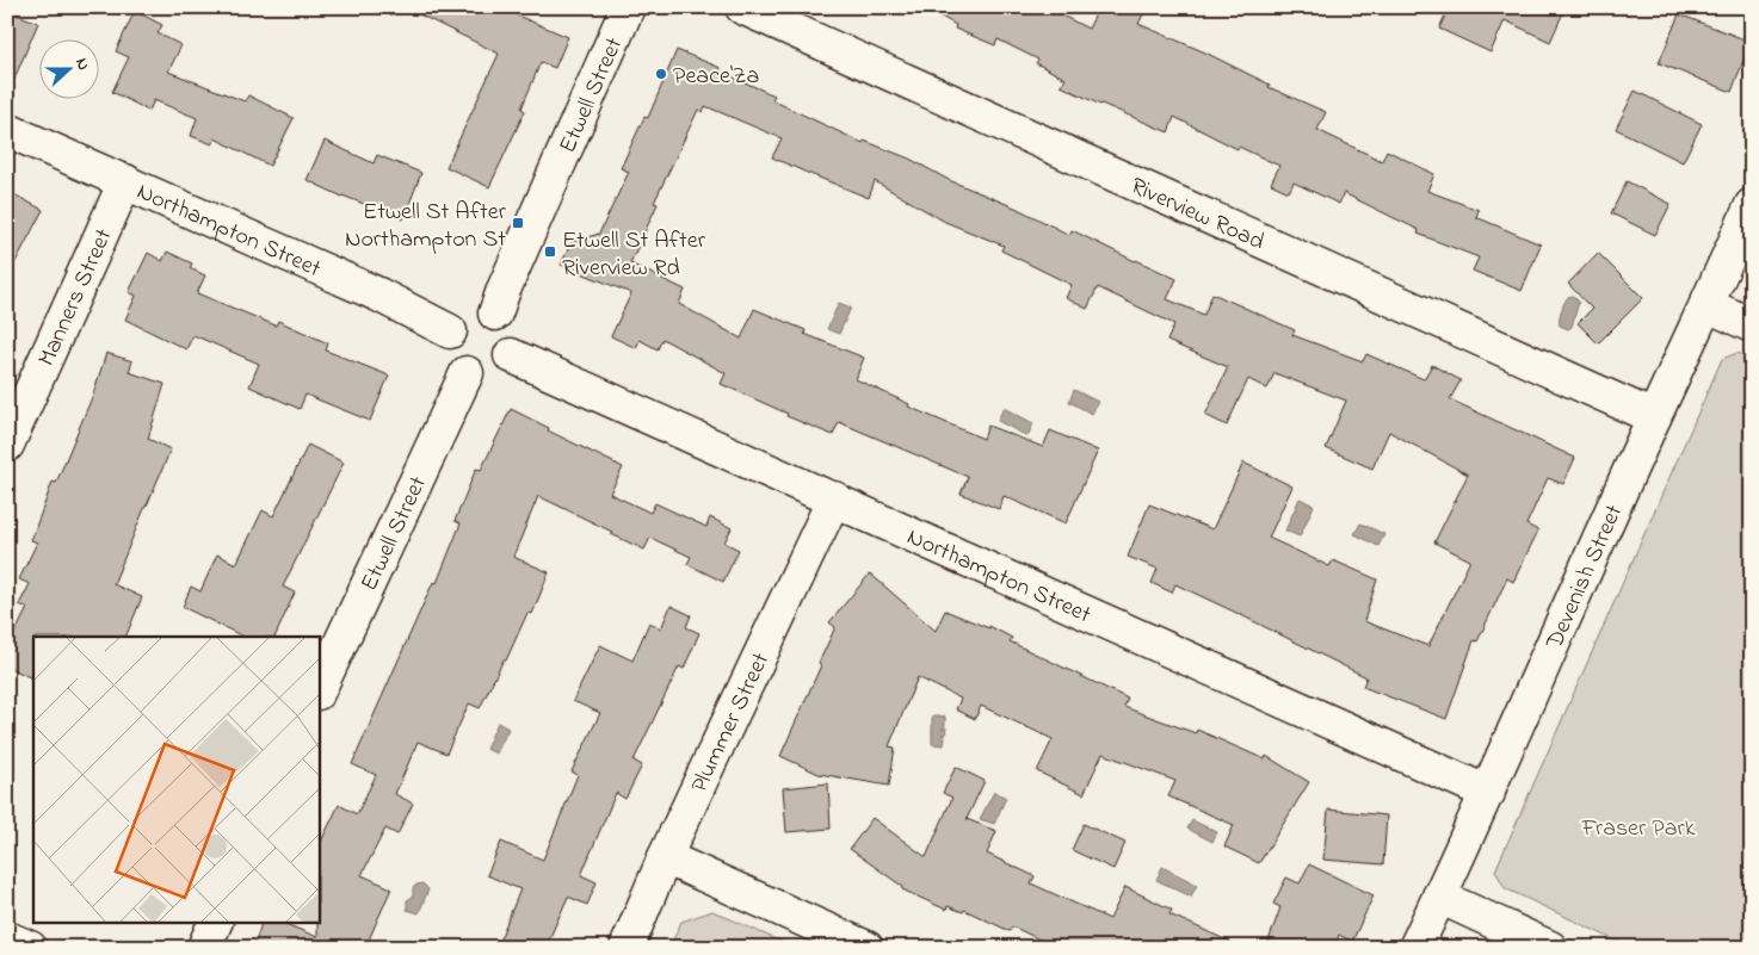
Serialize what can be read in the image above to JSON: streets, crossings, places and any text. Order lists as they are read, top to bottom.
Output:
{
  "streets": {
    "street": [
      "Etwell Street",
      "Riverview Road",
      "Northampton Street",
      "Manners Street",
      "Devenish Street",
      "Plummer Street"
    ]
  },
  "crossings": [
    ["Etwell Street", "Northampton Street"],
    ["Riverview Road", "Devenish Street"],
    ["Northampton Street", "Manners Street"],
    ["Northampton Street", "Devenish Street"],
    ["Northampton Street", "Plummer Street"]
  ],
  "parks": ["Fraser Park"],
  "places": {
    "other": ["Peace'Za"],
    "transit": ["Etwell St After Northampton St", "Etwell St After Riverview Rd"]
  },
  "north": "right"
}
